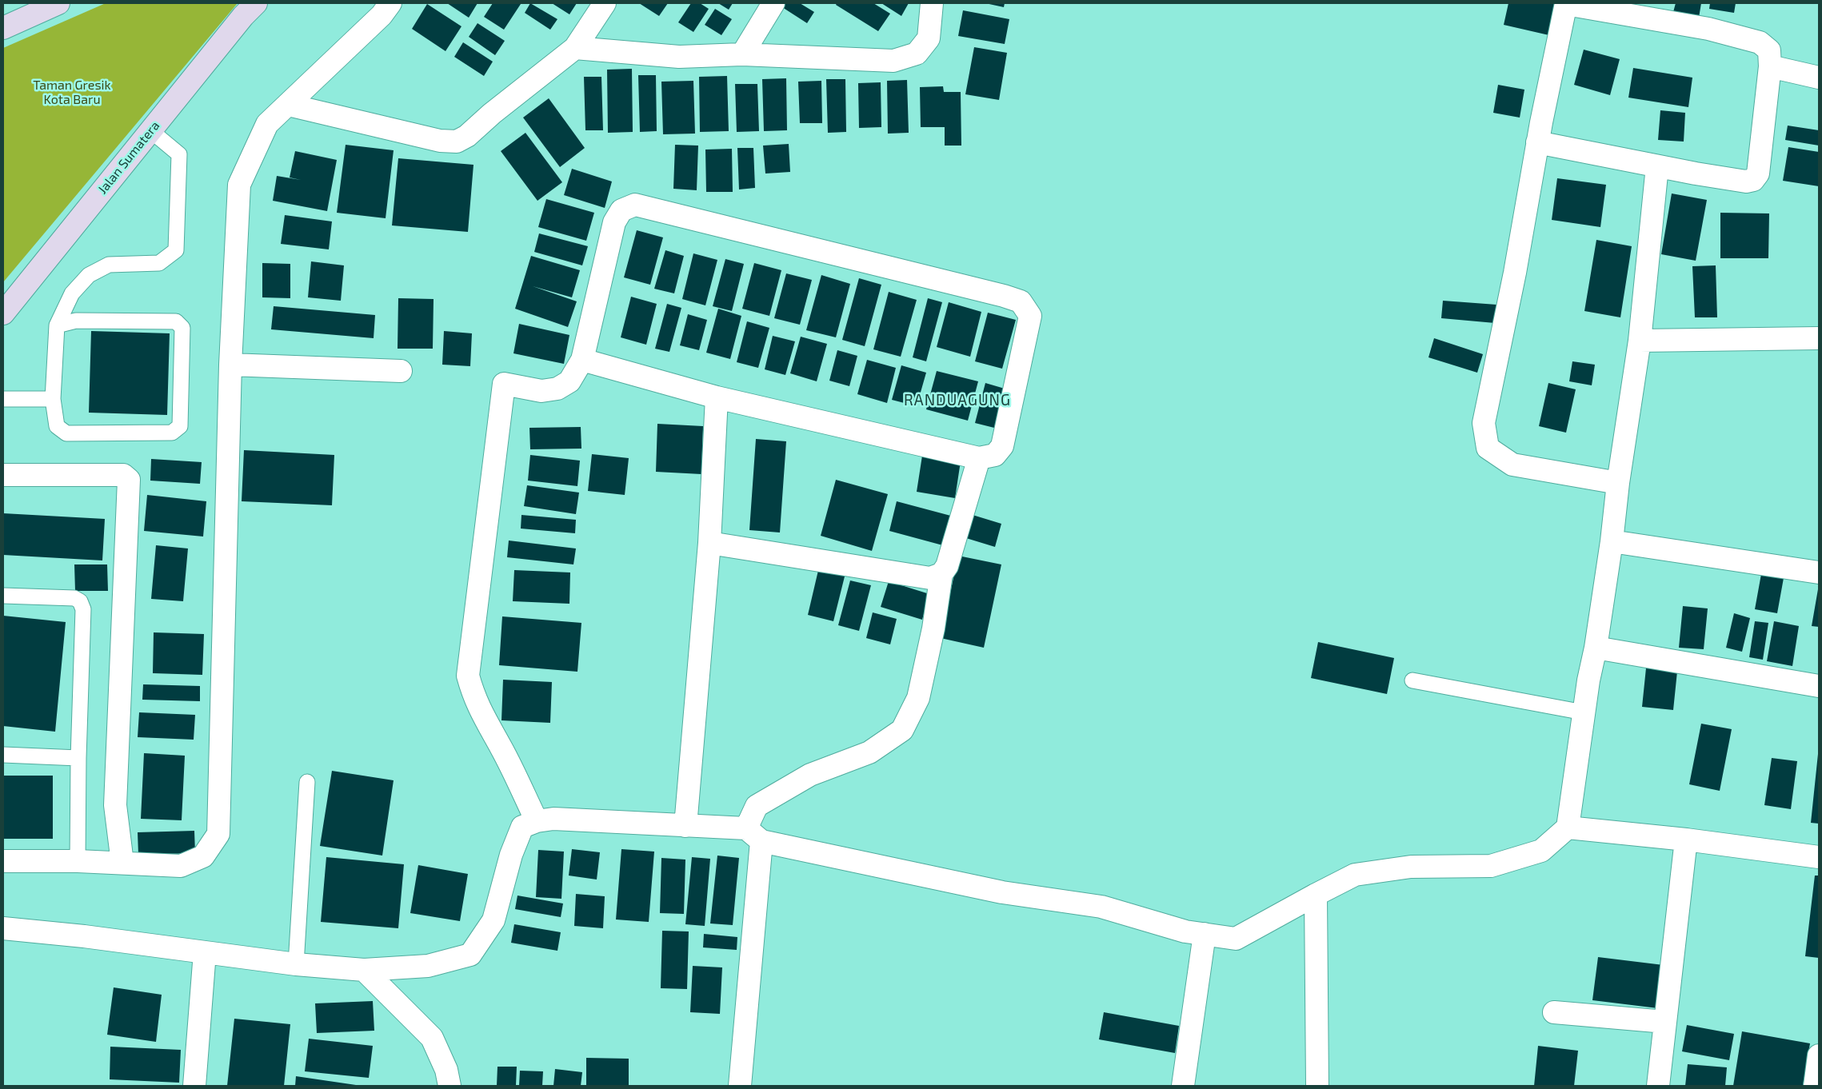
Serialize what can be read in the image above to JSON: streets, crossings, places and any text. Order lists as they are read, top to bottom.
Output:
{
  "streets": {
    "main road": ["Jalan Sumatera"]
  },
  "districts": ["RANDUAGUNG"],
  "parks": ["Taman Gresik Kota Baru"]
}
